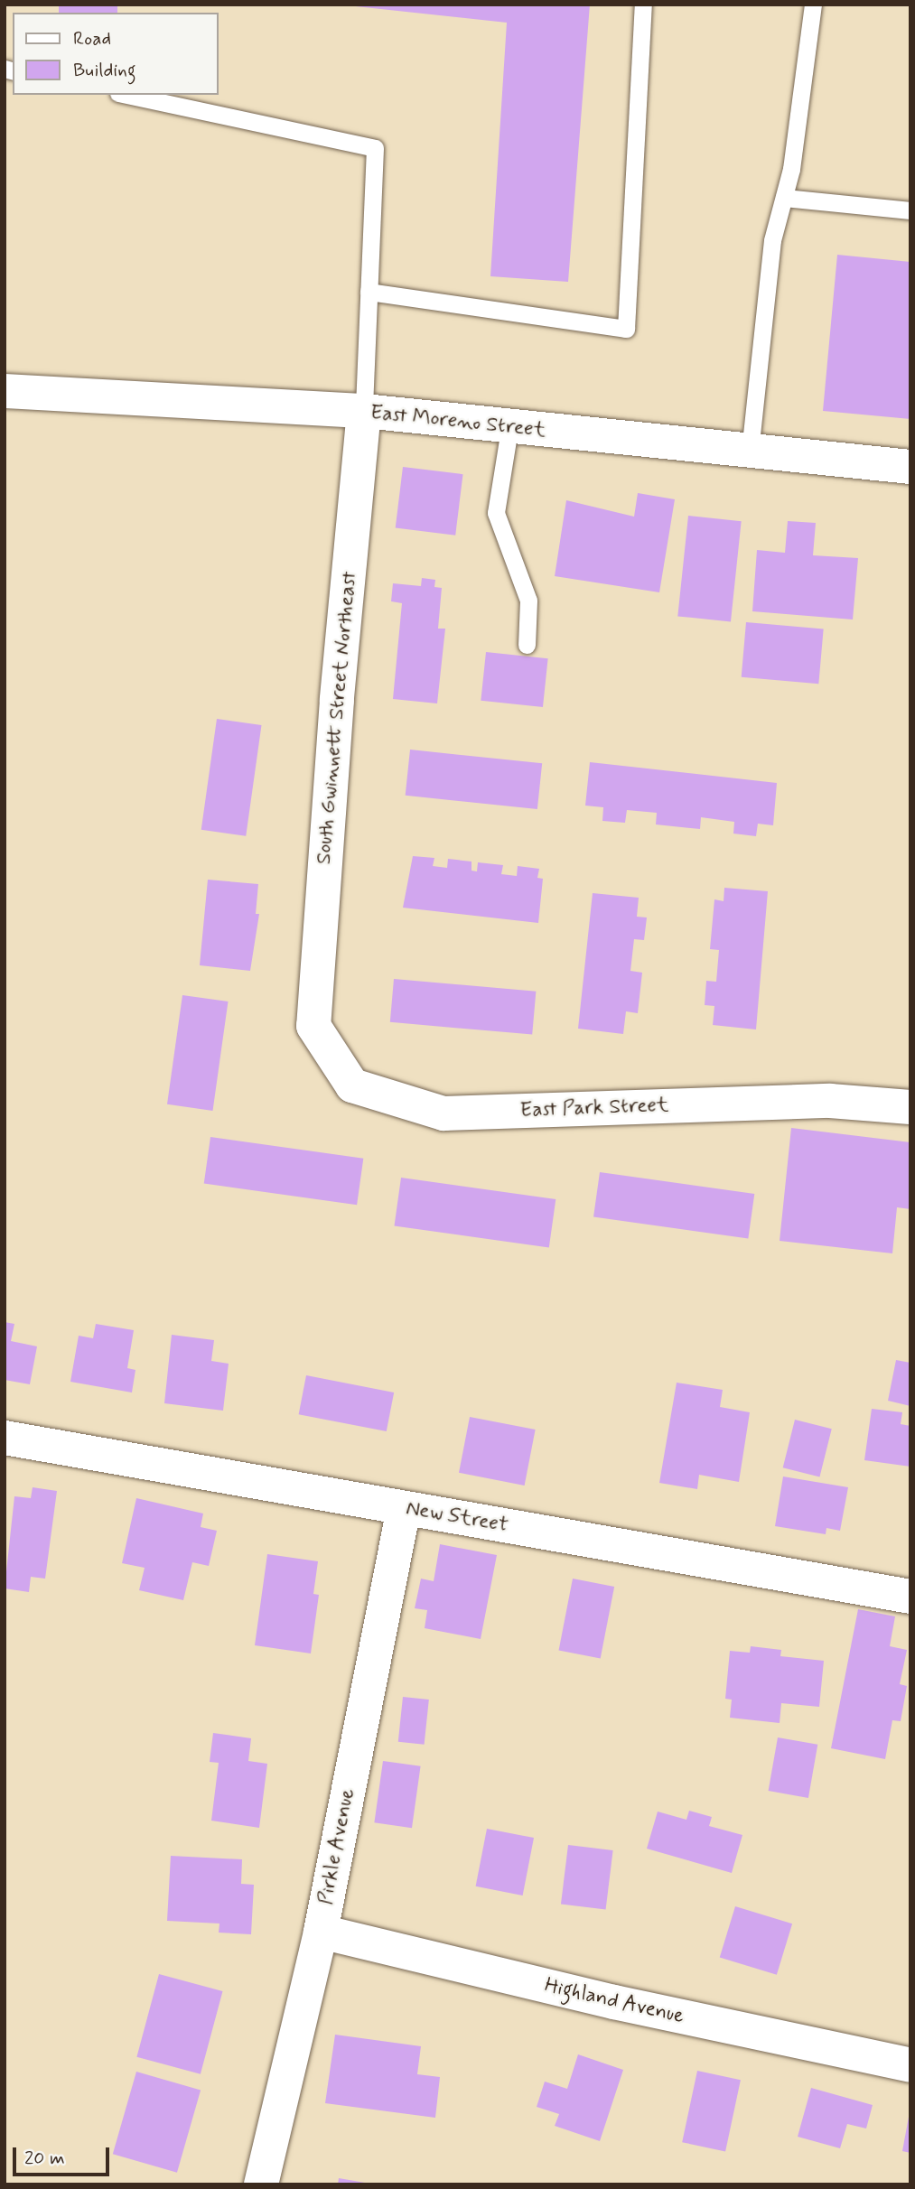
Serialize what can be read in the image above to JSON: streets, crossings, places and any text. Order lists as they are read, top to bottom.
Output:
{
  "streets": {
    "street": [
      "East Moreno Street",
      "South Gwinnett Street Northeast",
      "East Park Street",
      "New Street",
      "Pirkle Avenue",
      "Highland Avenue"
    ]
  },
  "crossings": [
    ["East Moreno Street", "South Gwinnett Street Northeast"],
    ["South Gwinnett Street Northeast", "East Park Street"],
    ["New Street", "Pirkle Avenue"],
    ["Pirkle Avenue", "Highland Avenue"]
  ],
  "legend": ["Road", "Building"],
  "scale_bar": "20 m"
}
